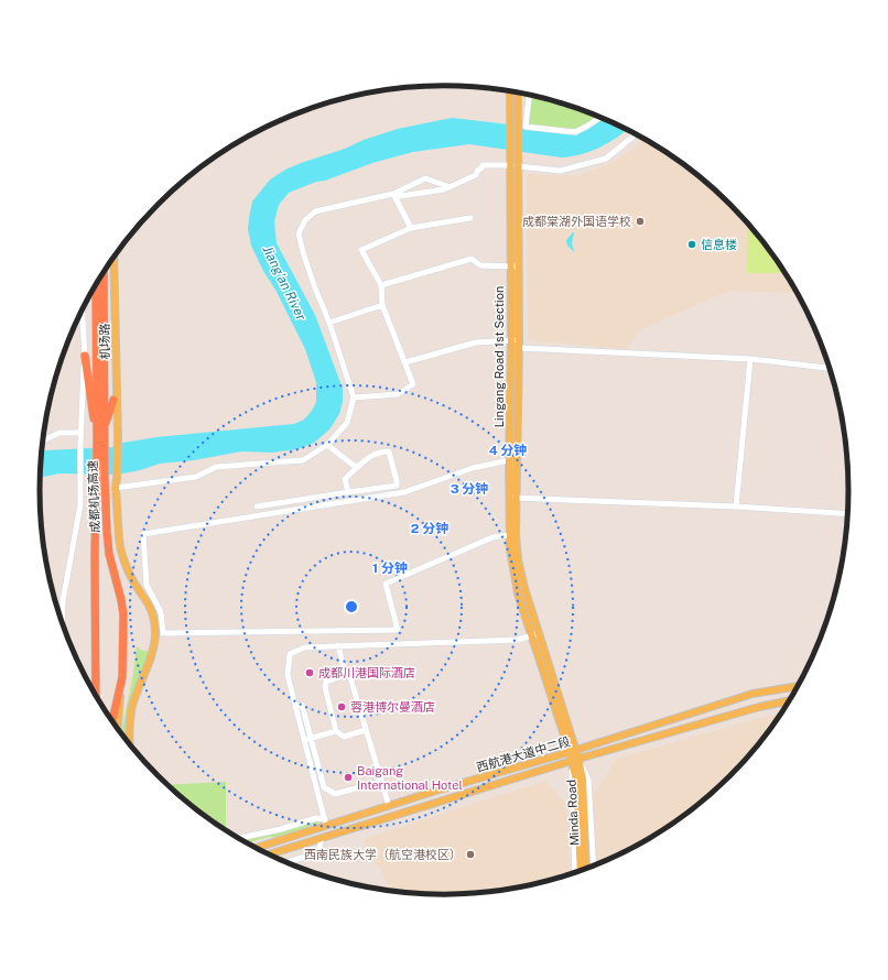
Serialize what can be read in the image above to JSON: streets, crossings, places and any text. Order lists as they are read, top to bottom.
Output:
{
  "streets": {
    "highway": ["成都机场高速"],
    "main road": [
      "机场路",
      "Lingang Road 1st Section",
      "西航港大道中二段",
      "Minda Road"
    ]
  },
  "crossings": [
    ["Lingang Road 1st Section", "西航港大道中二段"],
    ["Lingang Road 1st Section", "Minda Road"],
    ["西航港大道中二段", "Minda Road"]
  ],
  "water": ["Jiang'an River"],
  "places": [
    "成都棠湖外国语学校",
    "信息楼",
    "成都川港国际酒店",
    "蓉港博尔曼酒店",
    "Baigang International Hotel",
    "西南民族大学（航空港校区）"
  ],
  "rings": [
    "4 分钟",
    "3 分钟",
    "2 分钟",
    "1 分钟"
  ]
}
